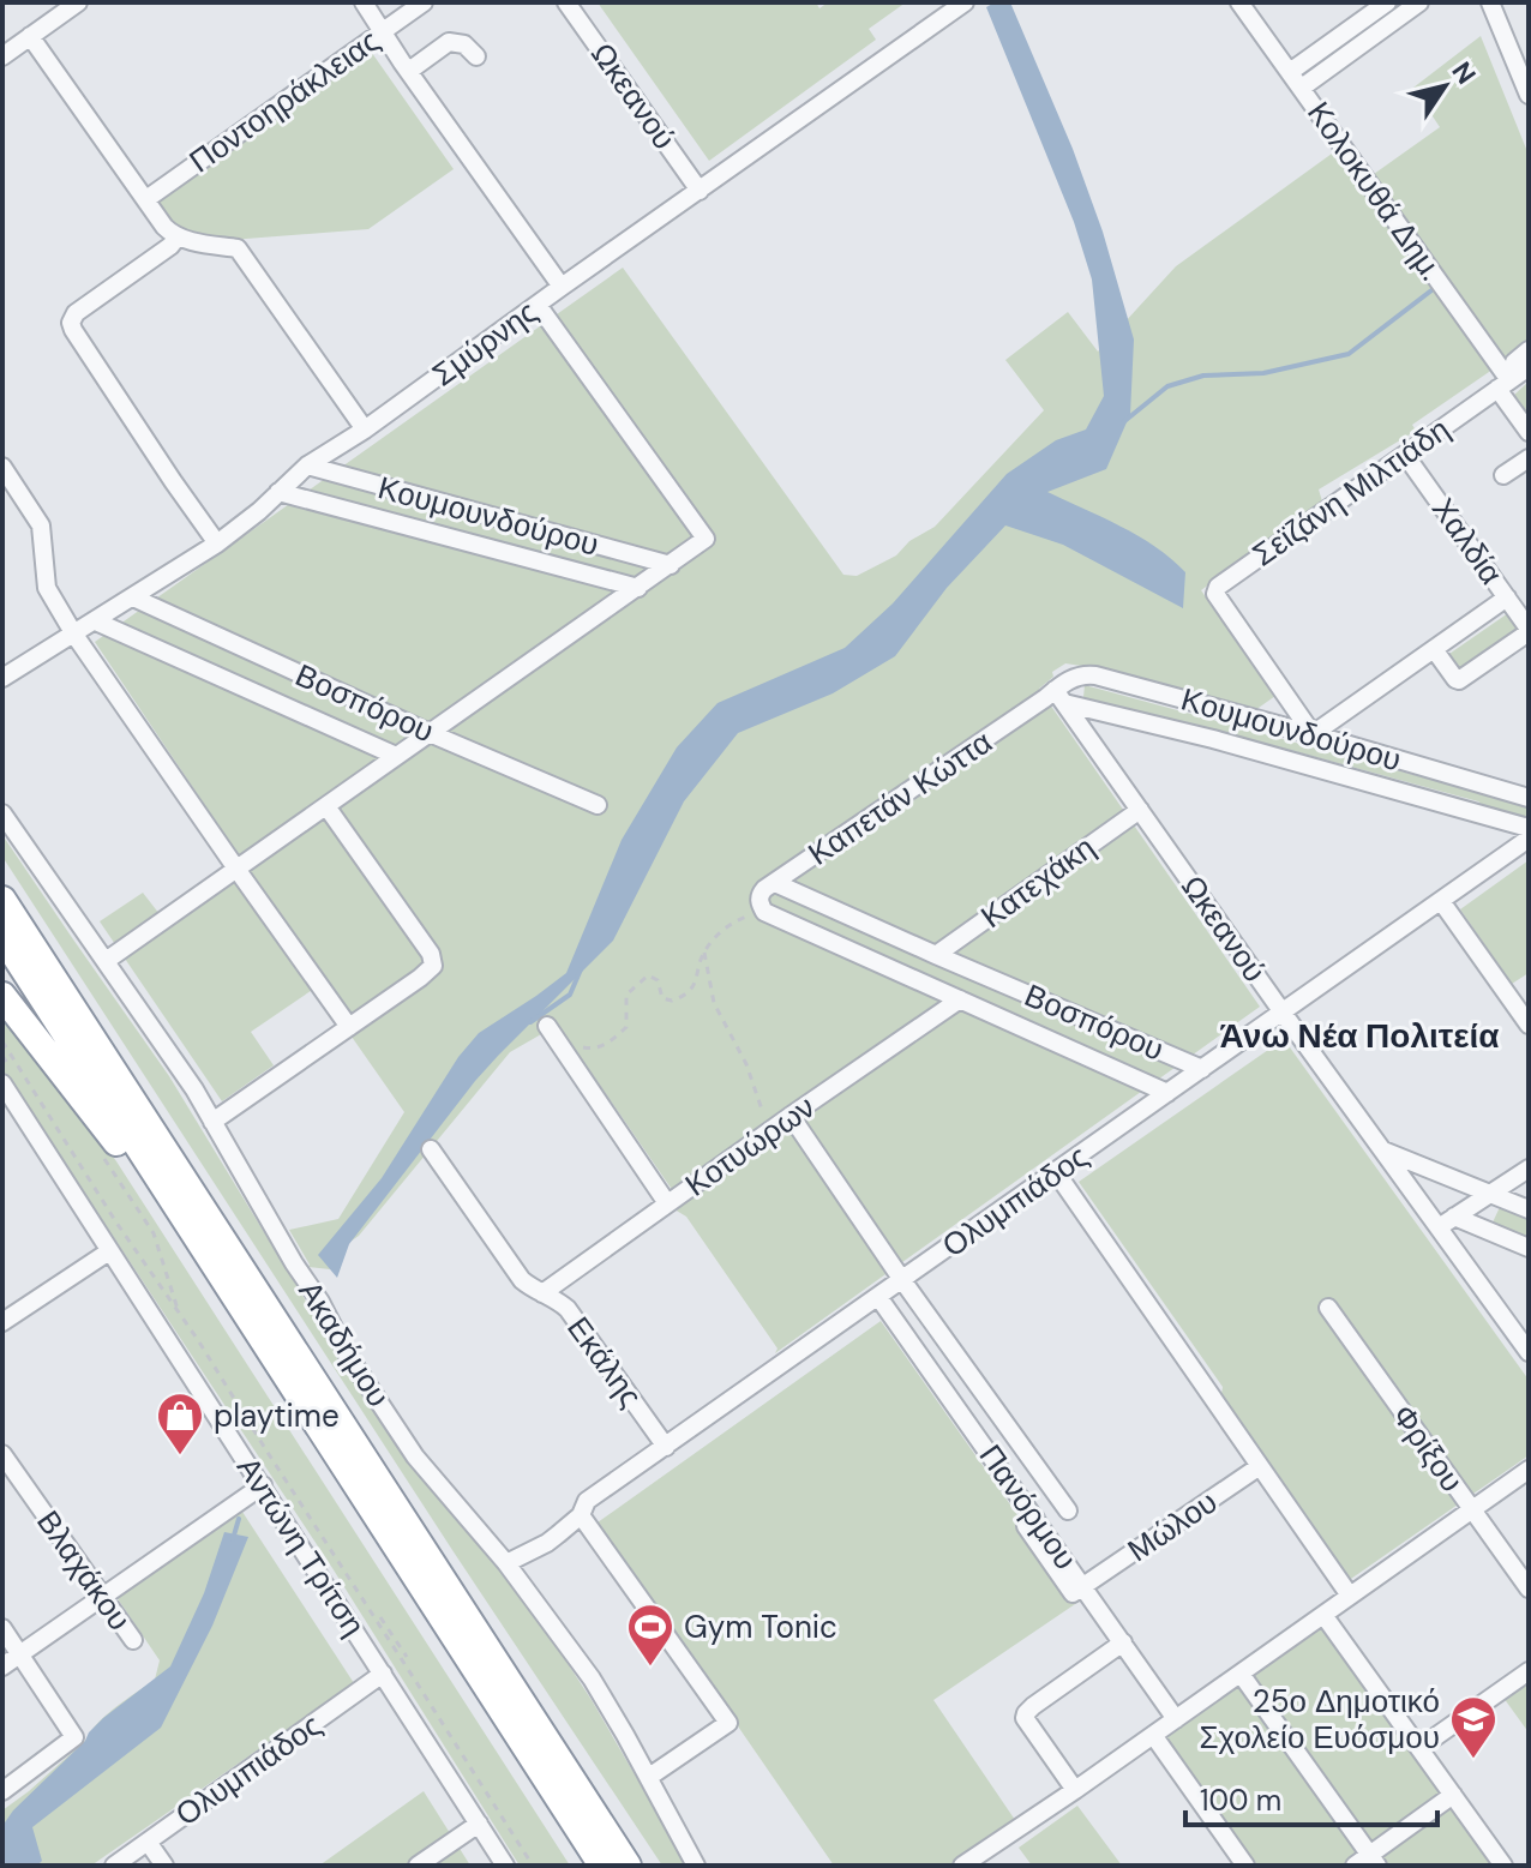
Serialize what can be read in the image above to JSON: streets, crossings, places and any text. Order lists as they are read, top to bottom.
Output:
{
  "streets": {
    "street": [
      "Ωκεανού",
      "Ποντοηράκλειας",
      "Κολοκυθά Δημ.",
      "Σμύρνης",
      "Σεϊζάνη Μιλτιάδη",
      "Κουμουνδούρου",
      "Χαλδία",
      "Βοσπόρου",
      "Καπετάν Κώττα",
      "Κατεχάκη",
      "Κοτυώρων",
      "Ολυμπιάδος",
      "Ακαδήμου",
      "Εκάλης",
      "Φρίξου",
      "Πανόρμου",
      "Μώλου",
      "Αντώνη Τρίτση",
      "Βλαχάκου"
    ]
  },
  "crossings": [
    ["Ωκεανού", "Σμύρνης"],
    ["Ωκεανού", "Κουμουνδούρου"],
    ["Ωκεανού", "Καπετάν Κώττα"],
    ["Ωκεανού", "Κατεχάκη"],
    ["Ωκεανού", "Ολυμπιάδος"],
    ["Κολοκυθά Δημ.", "Σεϊζάνη Μιλτιάδη"],
    ["Σμύρνης", "Κουμουνδούρου"],
    ["Σμύρνης", "Βοσπόρου"],
    ["Σεϊζάνη Μιλτιάδη", "Κουμουνδούρου"],
    ["Σεϊζάνη Μιλτιάδη", "Χαλδία"],
    ["Κουμουνδούρου", "Καπετάν Κώττα"],
    ["Βοσπόρου", "Καπετάν Κώττα"],
    ["Βοσπόρου", "Κατεχάκη"],
    ["Βοσπόρου", "Κοτυώρων"],
    ["Βοσπόρου", "Ολυμπιάδος"],
    ["Κοτυώρων", "Εκάλης"],
    ["Ολυμπιάδος", "Ακαδήμου"],
    ["Ολυμπιάδος", "Εκάλης"],
    ["Ολυμπιάδος", "Πανόρμου"],
    ["Ολυμπιάδος", "Αντώνη Τρίτση"],
    ["Πανόρμου", "Μώλου"]
  ],
  "districts": ["Άνω Νέα Πολιτεία"],
  "places": {
    "shop": ["playtime"],
    "sports": ["Gym Tonic"],
    "school or university": ["25ο Δημοτικό Σχολείο Ευόσμου"]
  },
  "scale_bar": "100 m",
  "north": "top right"
}
